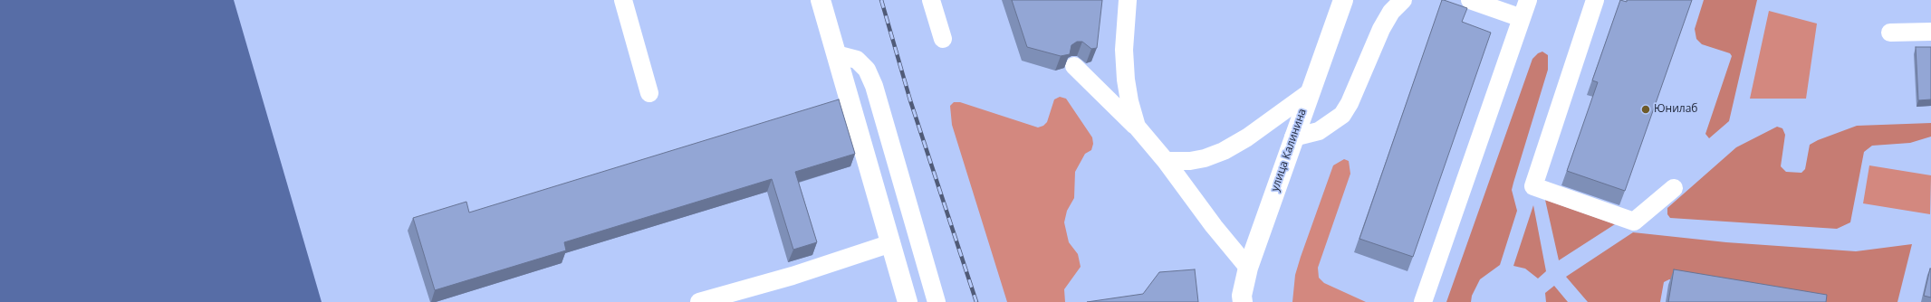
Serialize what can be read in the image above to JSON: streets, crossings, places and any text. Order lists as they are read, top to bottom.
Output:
{
  "streets": {
    "main road": ["улица Калинина"]
  },
  "places": ["Юнилаб"]
}
